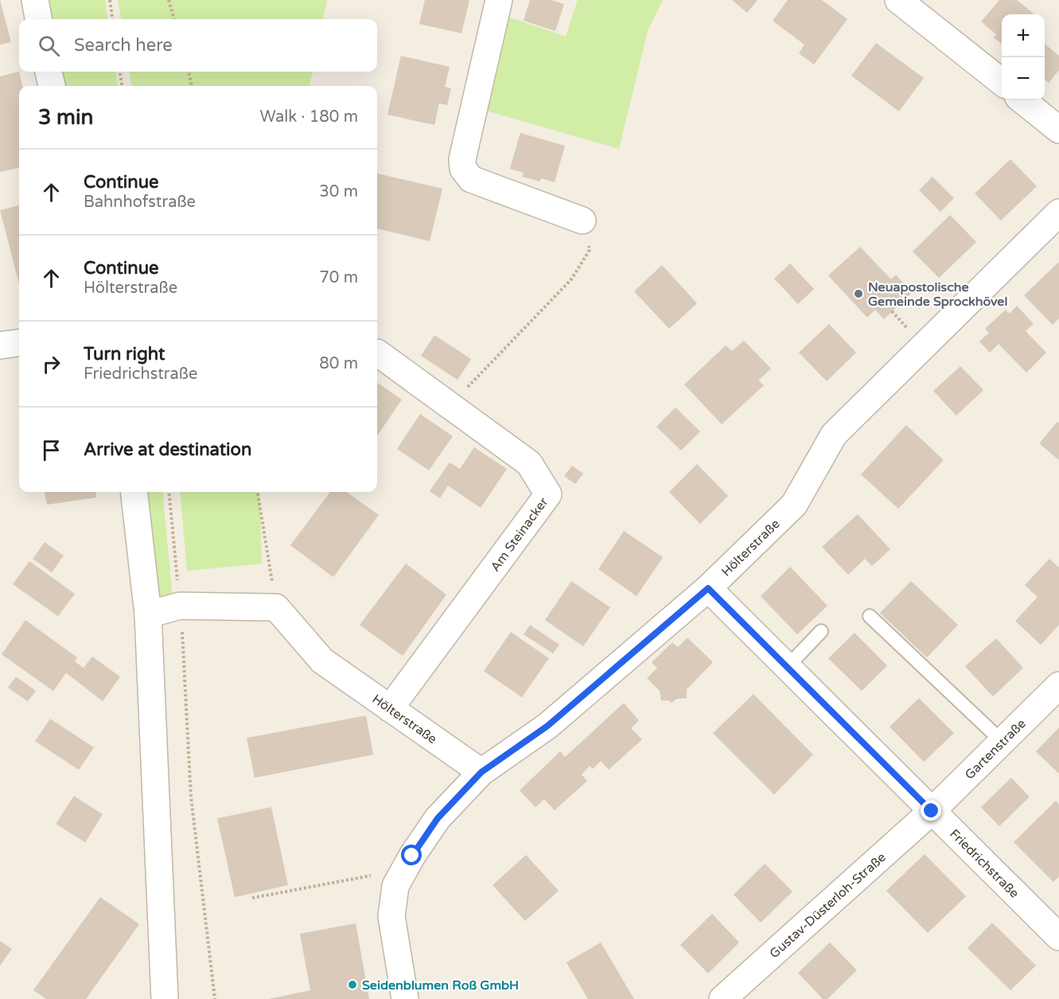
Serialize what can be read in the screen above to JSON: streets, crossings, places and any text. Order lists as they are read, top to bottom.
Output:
{
  "streets": {
    "street": [
      "Am Steinacker",
      "Hölterstraße",
      "Gartenstraße",
      "Friedrichstraße",
      "Gustav-Düsterloh-Straße"
    ]
  },
  "crossings": [
    ["Am Steinacker", "Hölterstraße"],
    ["Hölterstraße", "Friedrichstraße"],
    ["Gartenstraße", "Friedrichstraße"],
    ["Gartenstraße", "Gustav-Düsterloh-Straße"],
    ["Friedrichstraße", "Gustav-Düsterloh-Straße"]
  ],
  "places": ["Neuapostolische Gemeinde Sprockhövel", "Seidenblumen Roß GmbH"],
  "page": {
    "map_buttons": ["+", "−"],
    "search": "Search here",
    "heading": ["3 min", "Walk · 180 m"],
    "list": [
      ["Continue", "Bahnhofstraße", "30 m"],
      ["Continue", "Hölterstraße", "70 m"],
      ["Turn right", "Friedrichstraße", "80 m"],
      "Arrive at destination"
    ]
  }
}
